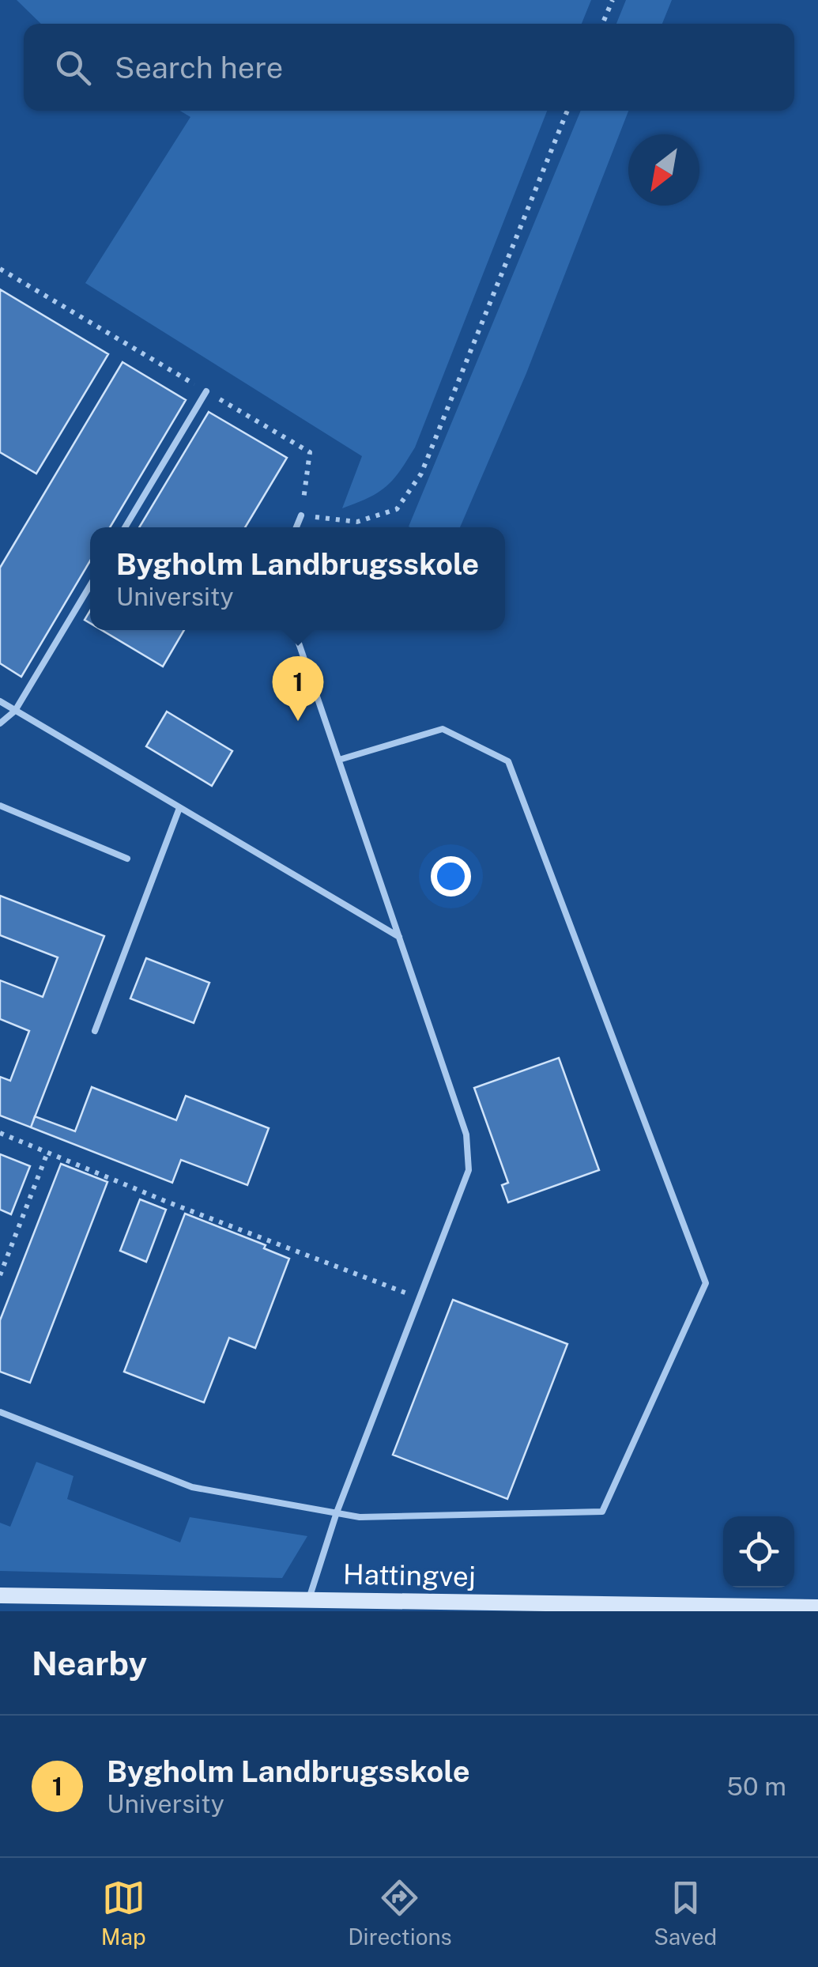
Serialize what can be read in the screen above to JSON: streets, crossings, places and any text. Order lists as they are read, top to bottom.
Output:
{
  "streets": {
    "street": ["Hattingvej"]
  },
  "north": "bottom left",
  "page": {
    "search": "Search here",
    "popup": ["Bygholm Landbrugsskole", "University"],
    "pins": "1",
    "heading": "Nearby",
    "list": [
      {
        "mark": "1",
        "name": "Bygholm Landbrugsskole",
        "note": "University",
        "value": "50 m"
      }
    ],
    "nav": ["Map", "Directions", "Saved"]
  }
}
